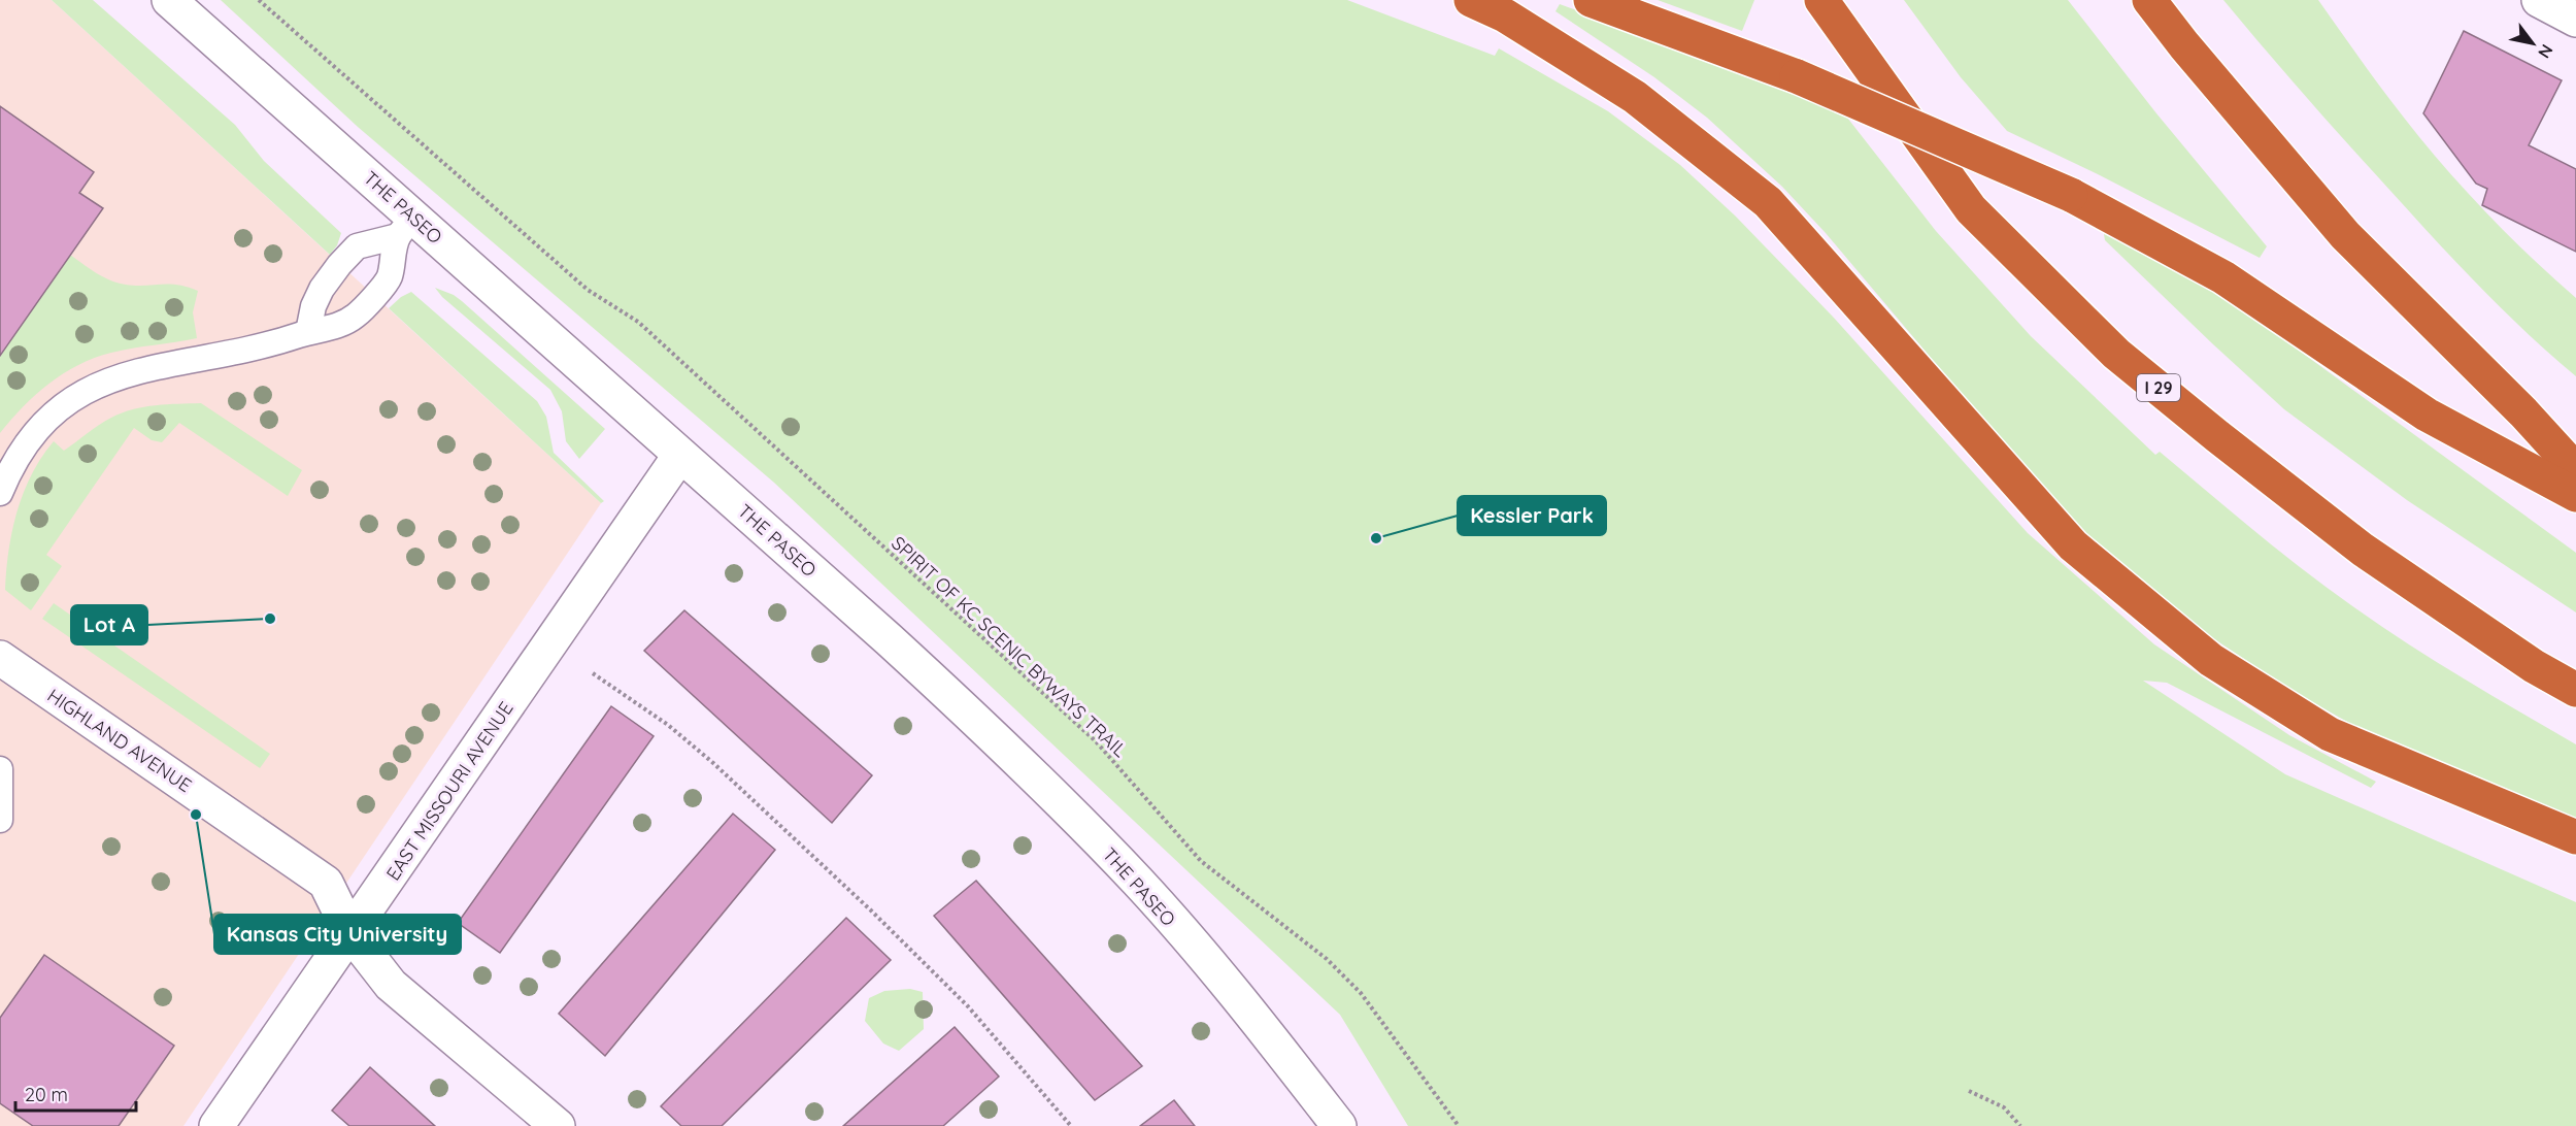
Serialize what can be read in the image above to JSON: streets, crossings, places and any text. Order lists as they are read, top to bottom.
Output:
{
  "streets": {
    "highway": ["I 29"],
    "street": ["THE PASEO", "HIGHLAND AVENUE", "EAST MISSOURI AVENUE"],
    "path": ["SPIRIT OF KC SCENIC BYWAYS TRAIL"]
  },
  "crossings": [
    ["THE PASEO", "EAST MISSOURI AVENUE"],
    ["HIGHLAND AVENUE", "EAST MISSOURI AVENUE"]
  ],
  "places": ["Kessler Park", "Lot A", "Kansas City University"],
  "scale_bar": "20 m",
  "north": "bottom right"
}
